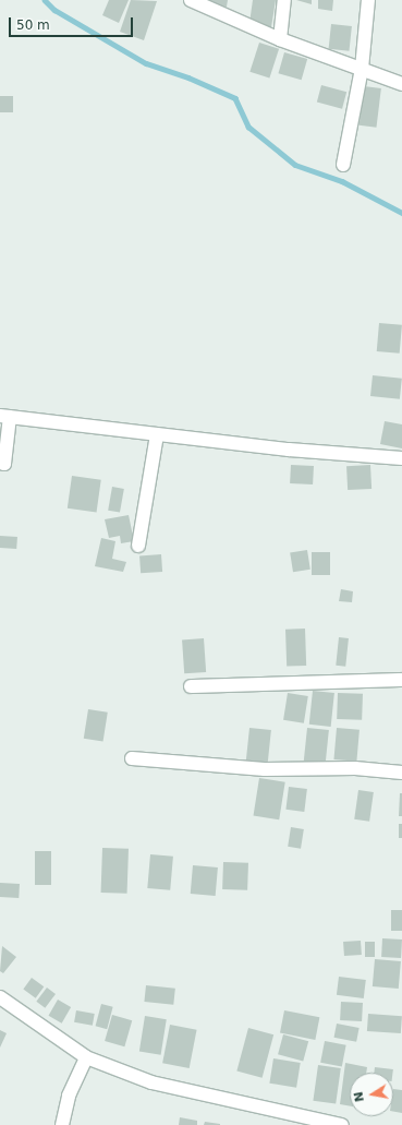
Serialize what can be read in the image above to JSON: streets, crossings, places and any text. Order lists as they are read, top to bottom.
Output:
{
  "scale_bar": "50 m",
  "north": "left"
}
